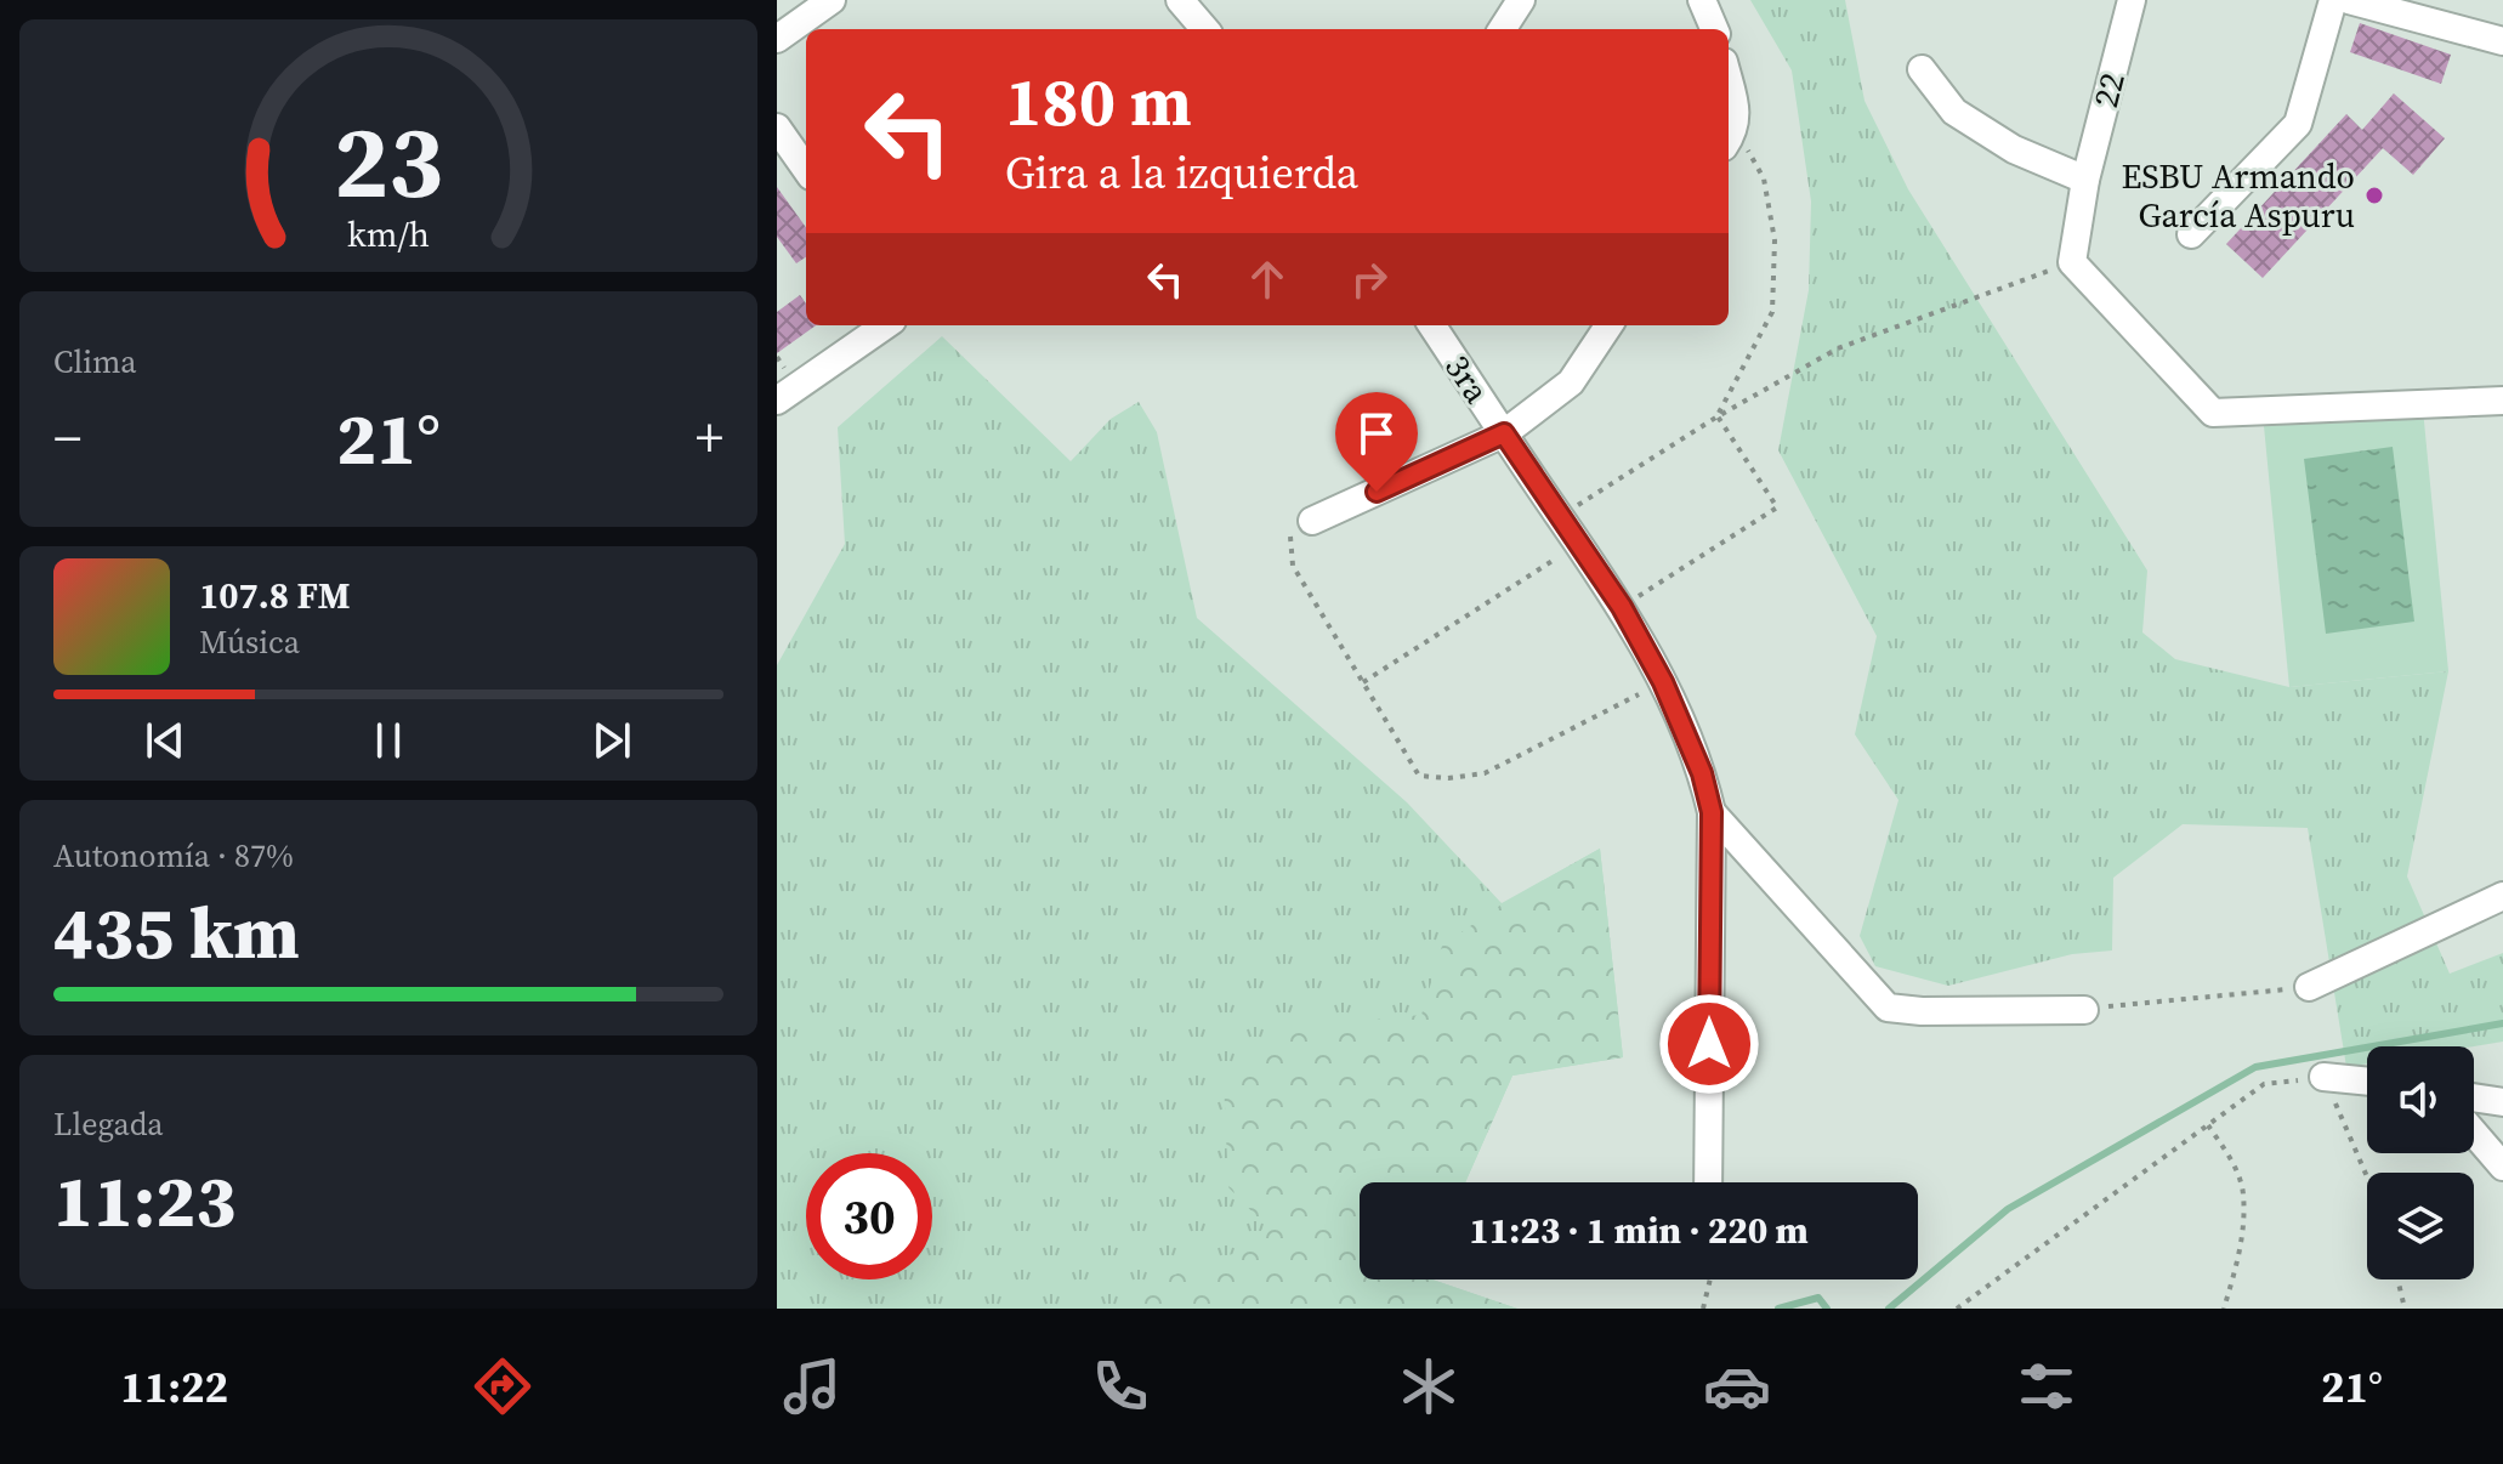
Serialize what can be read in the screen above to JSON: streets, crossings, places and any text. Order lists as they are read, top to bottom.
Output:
{
  "streets": {
    "street": ["22", "3ra"]
  },
  "places": ["ESBU Armando García Aspuru"],
  "page": {
    "turn": ["180 m", "Gira a la izquierda"],
    "tile": [
      "Clima",
      ["Autonomía · 87%", "435 km"],
      ["Llegada", "11:23"]
    ],
    "heat": ["−", "21°", "+"],
    "song": ["107.8 FM", "Música"],
    "limit": "30",
    "trip": "11:23 · 1 min · 220 m",
    "tabs": ["11:22", "21°"],
    "gauge": ["23", "km/h"]
  }
}
